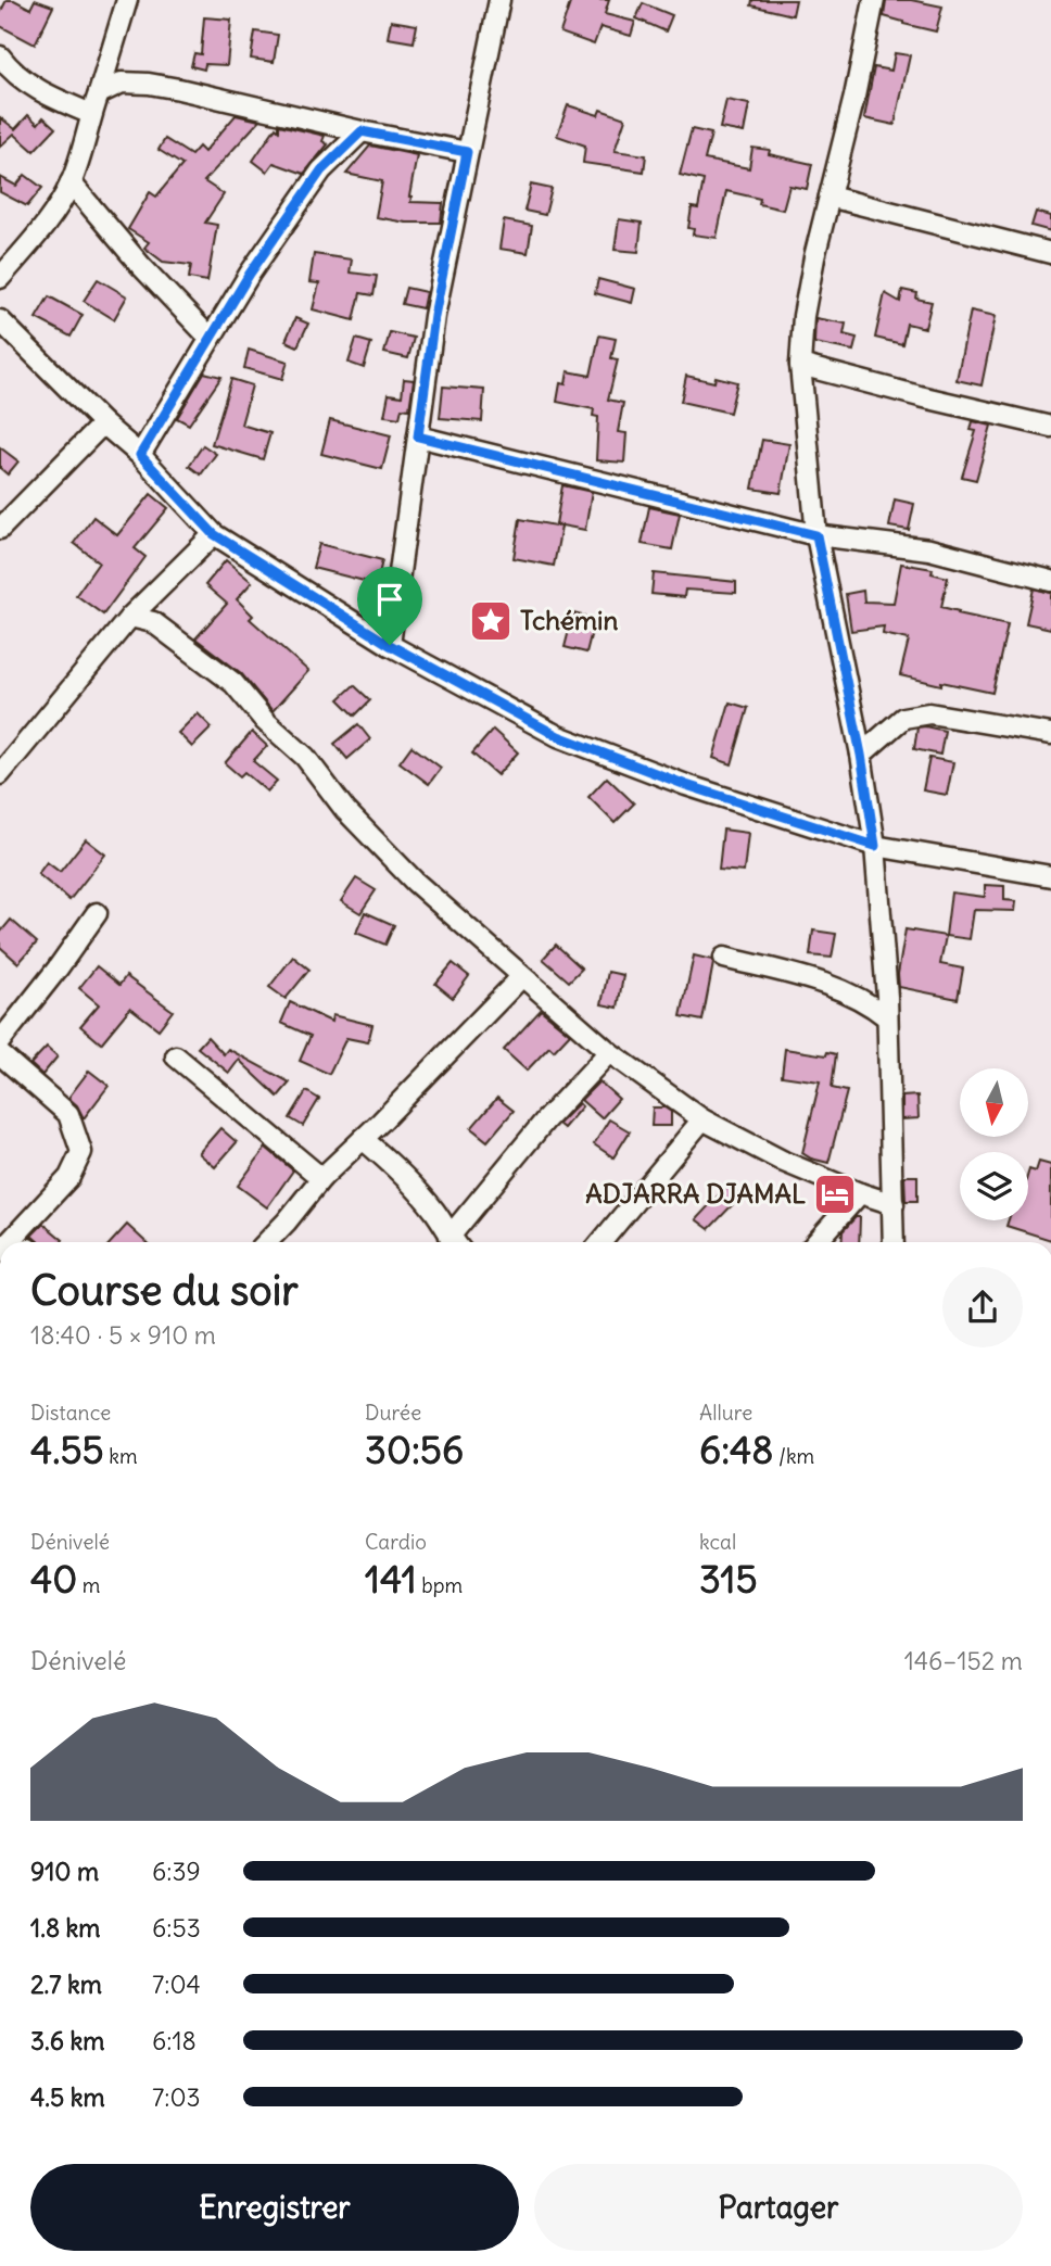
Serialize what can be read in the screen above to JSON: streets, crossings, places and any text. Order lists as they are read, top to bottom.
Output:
{
  "places": {
    "place": ["Tchémin"],
    "hotel": ["ADJARRA DJAMAL"]
  },
  "north": "bottom",
  "page": {
    "heading": ["Course du soir", "18:40 · 5 × 910 m"],
    "stats": [
      ["Distance", "4.55 km"],
      ["Durée", "30:56"],
      ["Allure", "6:48 /km"],
      ["Dénivelé", "40 m"],
      ["Cardio", "141 bpm"],
      ["kcal", "315"]
    ],
    "chart": ["Dénivelé", "146–152 m"],
    "list": [
      {
        "name": "910 m",
        "note": "6:39"
      },
      {
        "name": "1.8 km",
        "note": "6:53"
      },
      {
        "name": "2.7 km",
        "note": "7:04"
      },
      {
        "name": "3.6 km",
        "note": "6:18"
      },
      {
        "name": "4.5 km",
        "note": "7:03"
      }
    ],
    "buttons": ["Enregistrer", "Partager"]
  }
}
